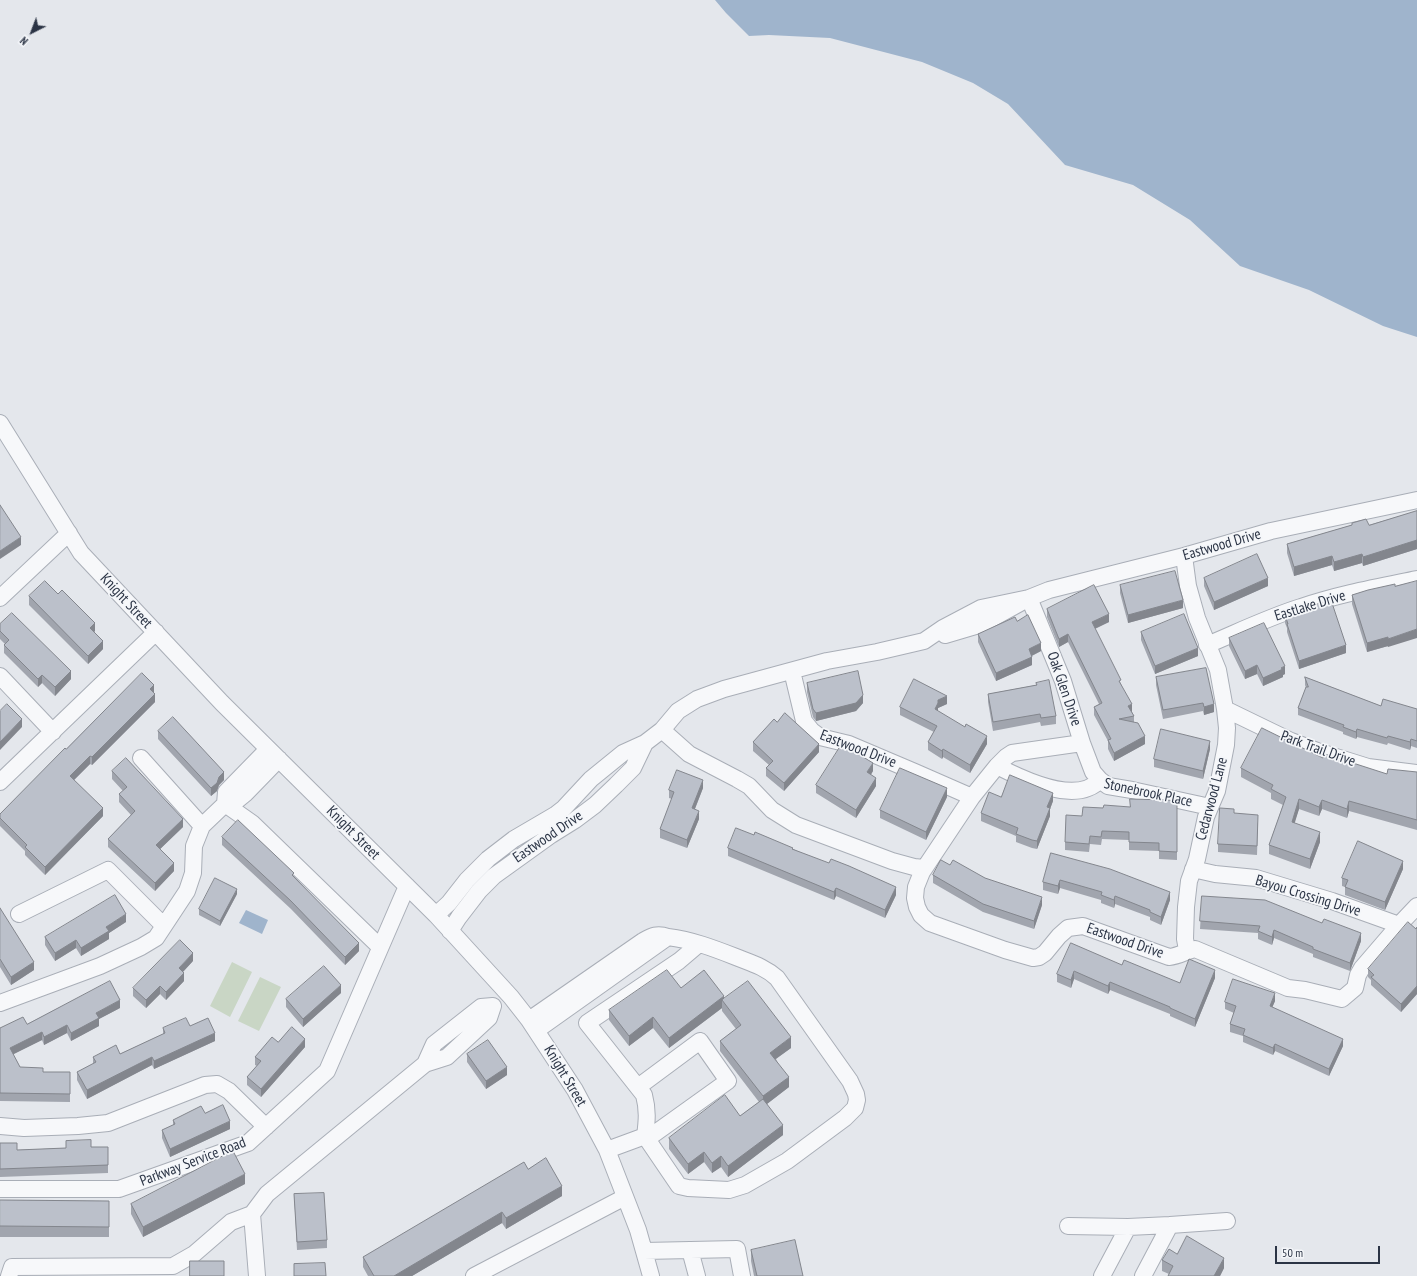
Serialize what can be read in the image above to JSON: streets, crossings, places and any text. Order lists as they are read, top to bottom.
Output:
{
  "streets": {
    "street": [
      "Eastwood Drive",
      "Knight Street",
      "Eastlake Drive",
      "Oak Glen Drive",
      "Park Trail Drive",
      "Stonebrook Place",
      "Cedarwood Lane",
      "Bayou Crossing Drive",
      "Parkway Service Road"
    ]
  },
  "crossings": [
    ["Eastwood Drive", "Knight Street"],
    ["Eastwood Drive", "Oak Glen Drive"],
    ["Eastwood Drive", "Cedarwood Lane"],
    ["Eastwood Drive", "Bayou Crossing Drive"],
    ["Knight Street", "Parkway Service Road"],
    ["Eastlake Drive", "Cedarwood Lane"],
    ["Oak Glen Drive", "Stonebrook Place"],
    ["Park Trail Drive", "Cedarwood Lane"],
    ["Stonebrook Place", "Cedarwood Lane"],
    ["Cedarwood Lane", "Bayou Crossing Drive"]
  ],
  "scale_bar": "50 m",
  "north": "bottom left"
}
